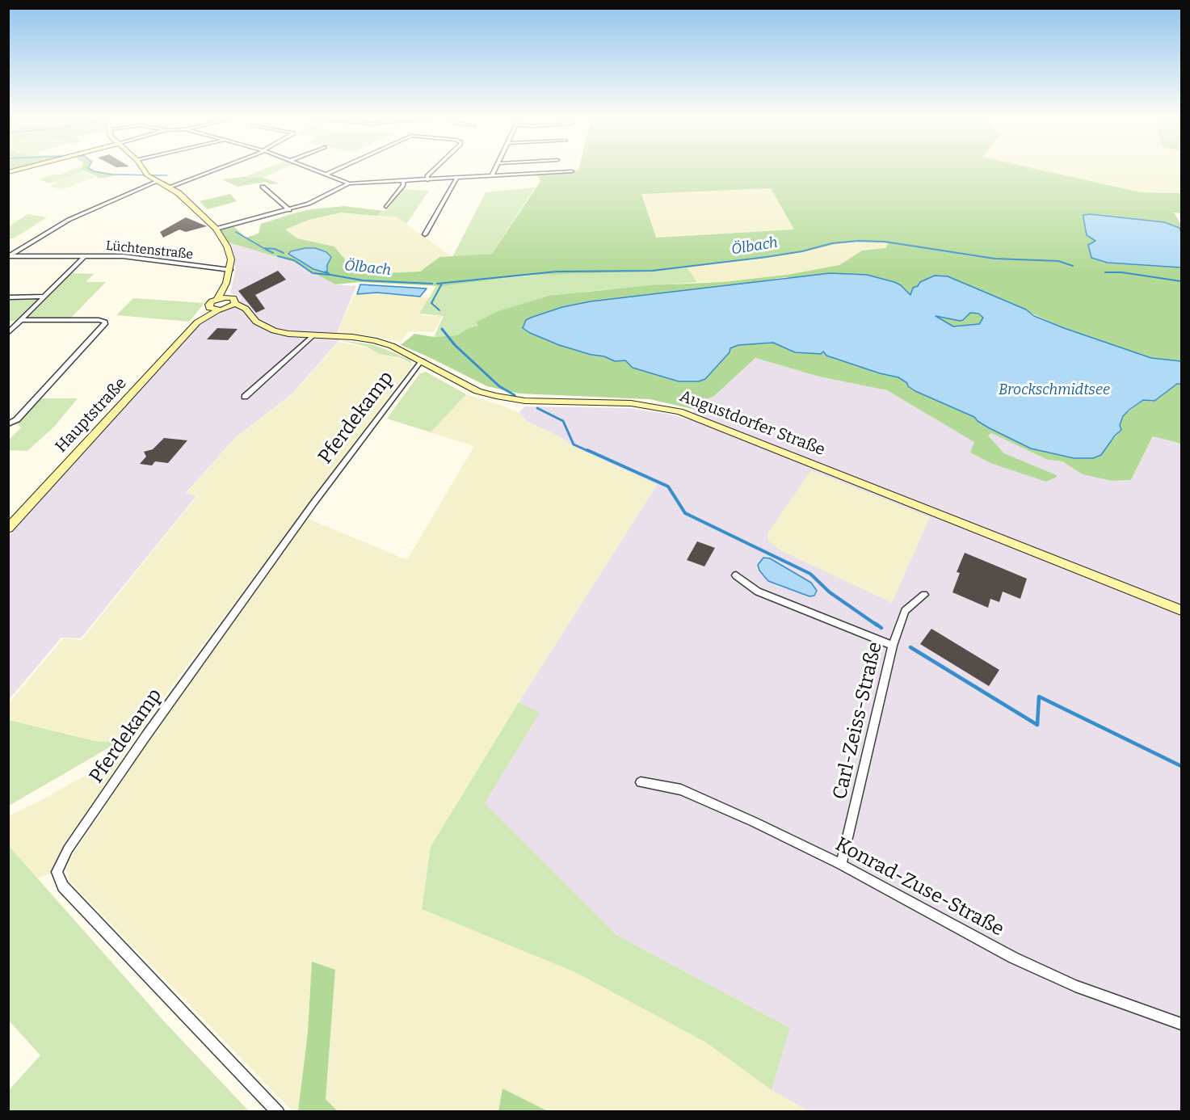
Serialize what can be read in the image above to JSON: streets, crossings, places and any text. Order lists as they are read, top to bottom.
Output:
{
  "streets": {
    "main road": ["Hauptstraße", "Augustdorfer Straße"],
    "street": [
      "Lüchtenstraße",
      "Pferdekamp",
      "Carl-Zeiss-Straße",
      "Konrad-Zuse-Straße"
    ]
  },
  "crossings": [
    ["Hauptstraße", "Augustdorfer Straße"],
    ["Pferdekamp", "Augustdorfer Straße"],
    ["Carl-Zeiss-Straße", "Konrad-Zuse-Straße"]
  ],
  "water": ["Ölbach", "Brockschmidtsee"]
}
